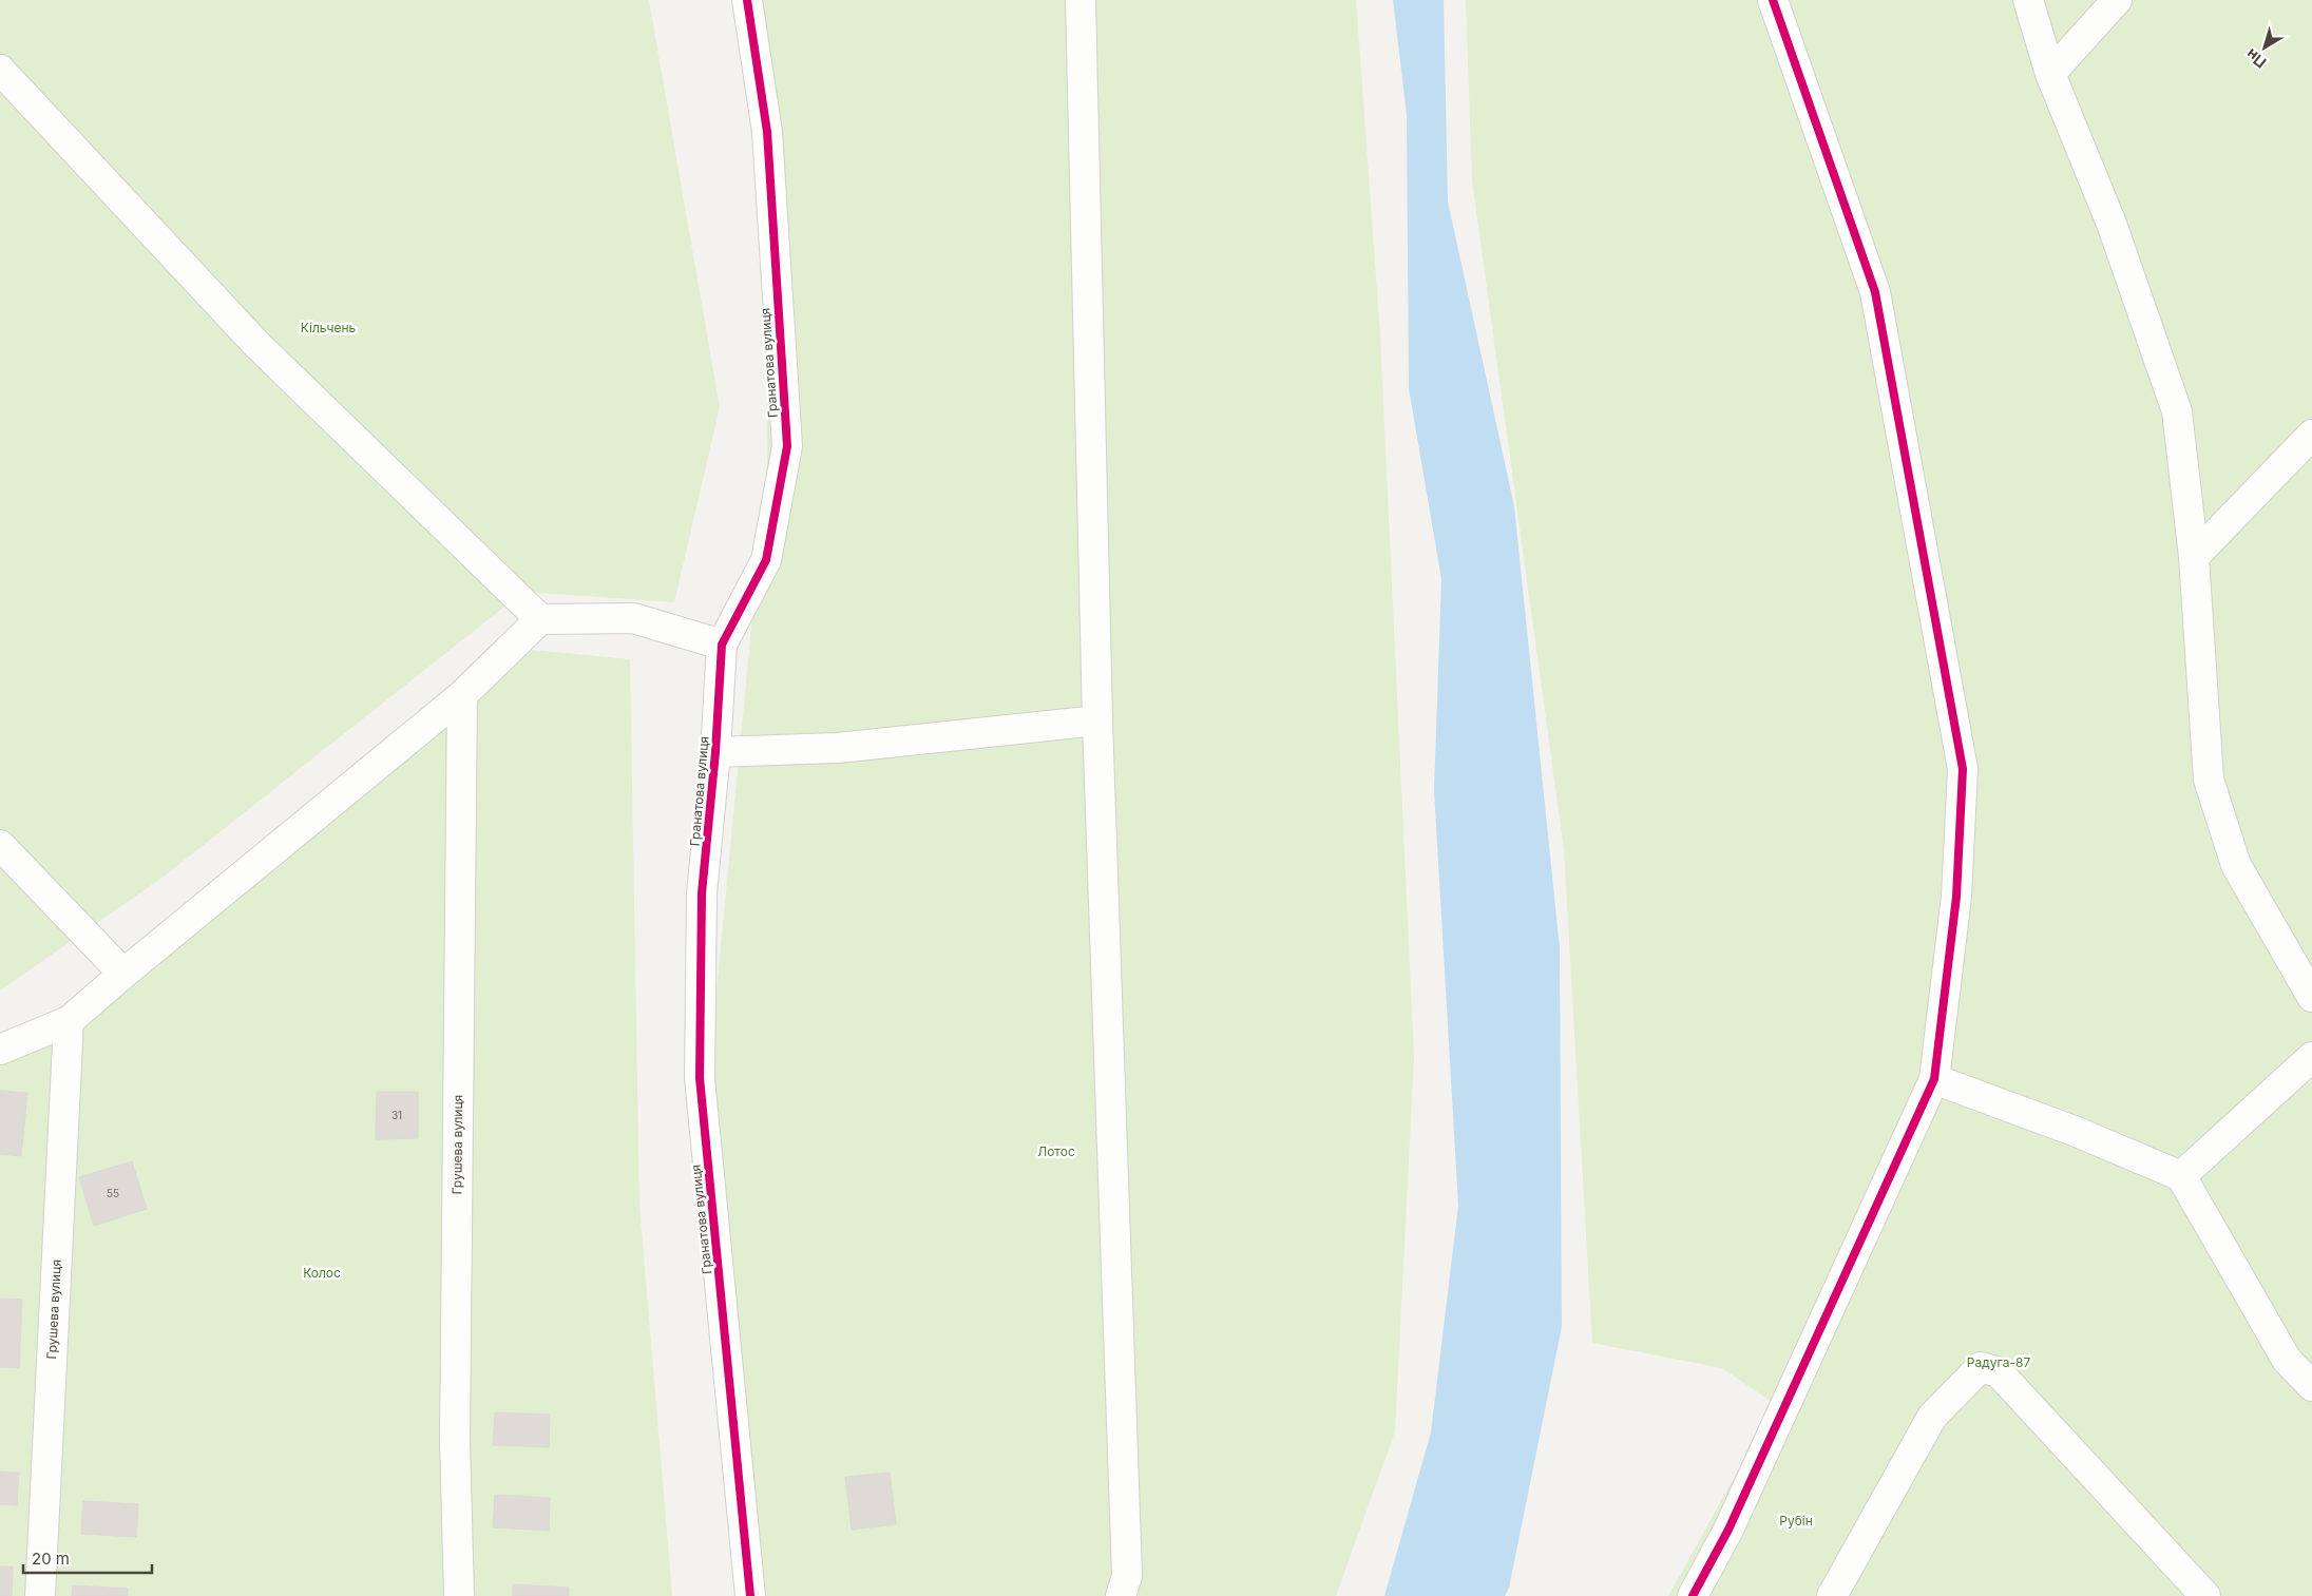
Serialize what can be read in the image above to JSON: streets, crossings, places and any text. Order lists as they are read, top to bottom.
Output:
{
  "streets": {
    "street": ["Гранатова вулиця", "Грушева вулиця"]
  },
  "parks": [
    "Кільчень",
    "Лотос",
    "Колос",
    "Радуга-87",
    "Рубін"
  ],
  "house_numbers": ["31", "55"],
  "scale_bar": "20 m",
  "north": "bottom left"
}
